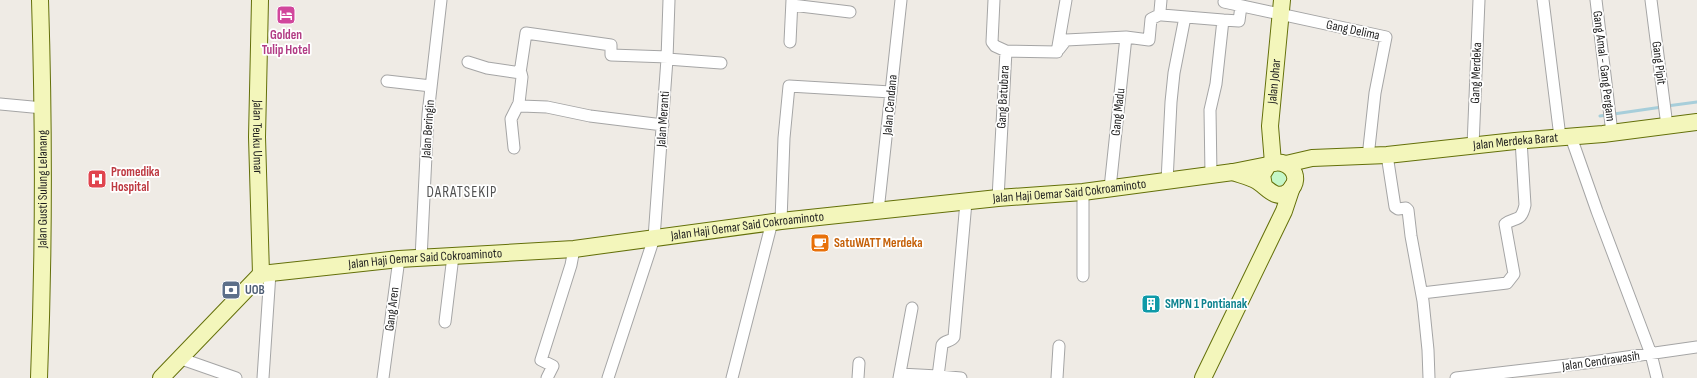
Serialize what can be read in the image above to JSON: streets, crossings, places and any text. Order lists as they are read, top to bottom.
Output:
{
  "streets": {
    "street": [
      "Gang Delima",
      "Gang Pipit",
      "Gang Amal - Gang Pergam",
      "Gang Merdeka",
      "Jalan Johar",
      "Gang Batubara",
      "Jalan Cendana",
      "Gang Madu",
      "Jalan Meranti",
      "Jalan Beringin",
      "Jalan Teuku Umar",
      "Jalan Merdeka Barat",
      "Jalan Gusti Sulung Lelanang",
      "Jalan Haji Oemar Said Cokroaminoto",
      "Gang Aren",
      "Jalan Cendrawasih"
    ]
  },
  "crossings": [
    ["Gang Delima", "Jalan Johar"],
    ["Gang Delima", "Jalan Merdeka Barat"],
    ["Gang Pipit", "Jalan Merdeka Barat"],
    ["Gang Amal - Gang Pergam", "Jalan Merdeka Barat"],
    ["Gang Merdeka", "Jalan Merdeka Barat"],
    ["Jalan Johar", "Jalan Merdeka Barat"],
    ["Jalan Johar", "Jalan Haji Oemar Said Cokroaminoto"],
    ["Gang Batubara", "Jalan Haji Oemar Said Cokroaminoto"],
    ["Jalan Cendana", "Jalan Haji Oemar Said Cokroaminoto"],
    ["Gang Madu", "Jalan Haji Oemar Said Cokroaminoto"],
    ["Jalan Meranti", "Jalan Haji Oemar Said Cokroaminoto"],
    ["Jalan Beringin", "Jalan Haji Oemar Said Cokroaminoto"],
    ["Jalan Teuku Umar", "Jalan Haji Oemar Said Cokroaminoto"],
    ["Jalan Merdeka Barat", "Jalan Haji Oemar Said Cokroaminoto"],
    ["Jalan Haji Oemar Said Cokroaminoto", "Gang Aren"]
  ],
  "districts": ["DARATSEKIP"],
  "places": {
    "hotel": ["Golden Tulip Hotel"],
    "hospital": ["Promedika Hospital"],
    "cafe": ["SatuWATT Merdeka"],
    "bank": ["UOB"],
    "building": ["SMPN 1 Pontianak"]
  }
}
